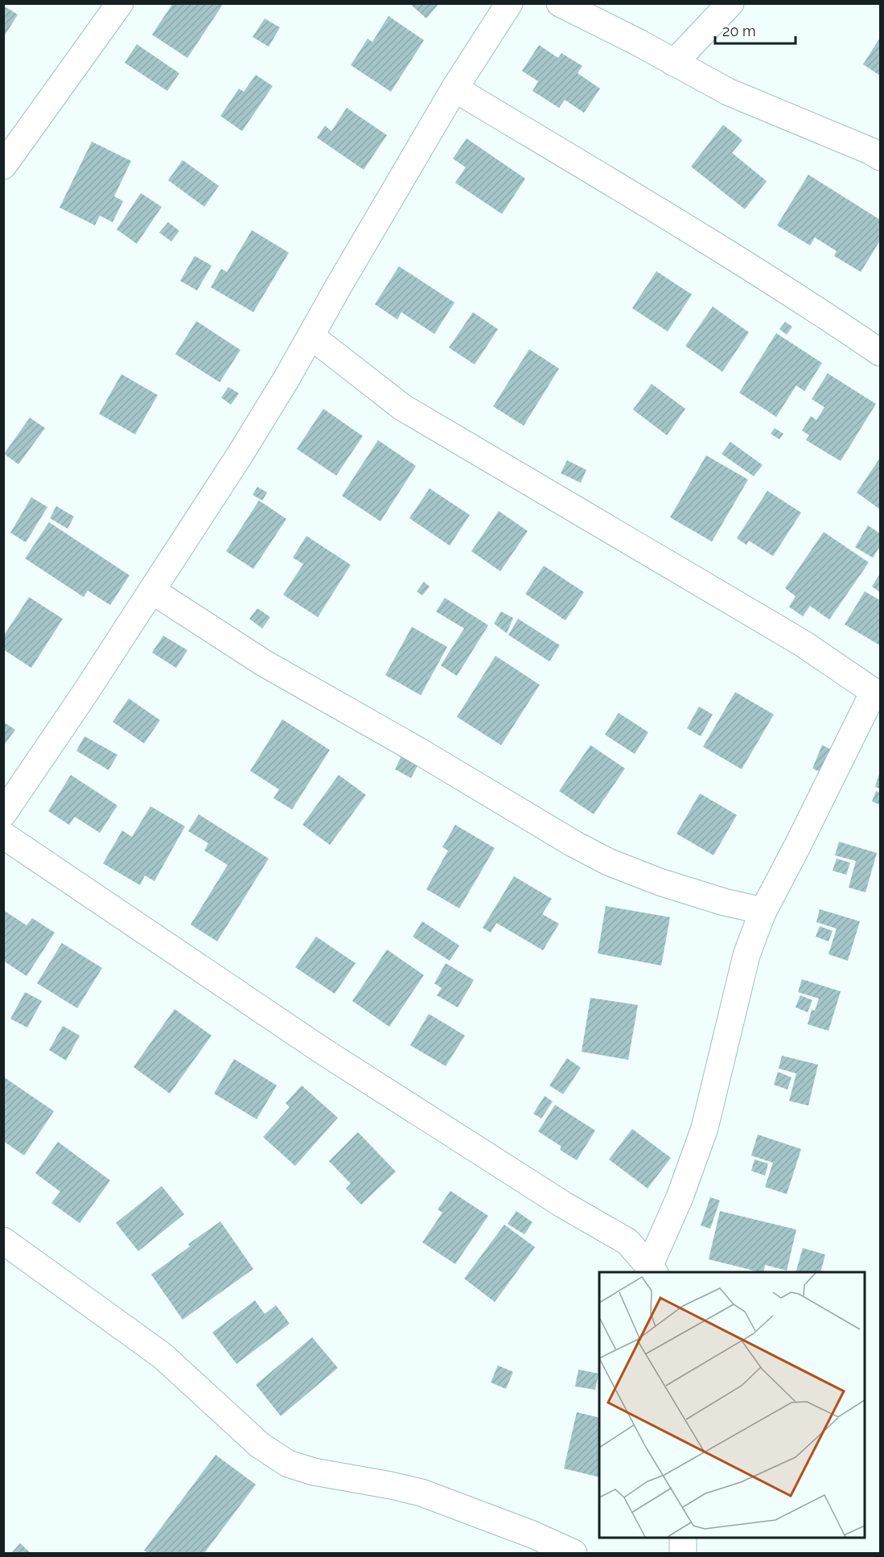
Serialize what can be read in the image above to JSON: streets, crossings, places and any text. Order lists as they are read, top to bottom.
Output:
{
  "scale_bar": "20 m"
}
